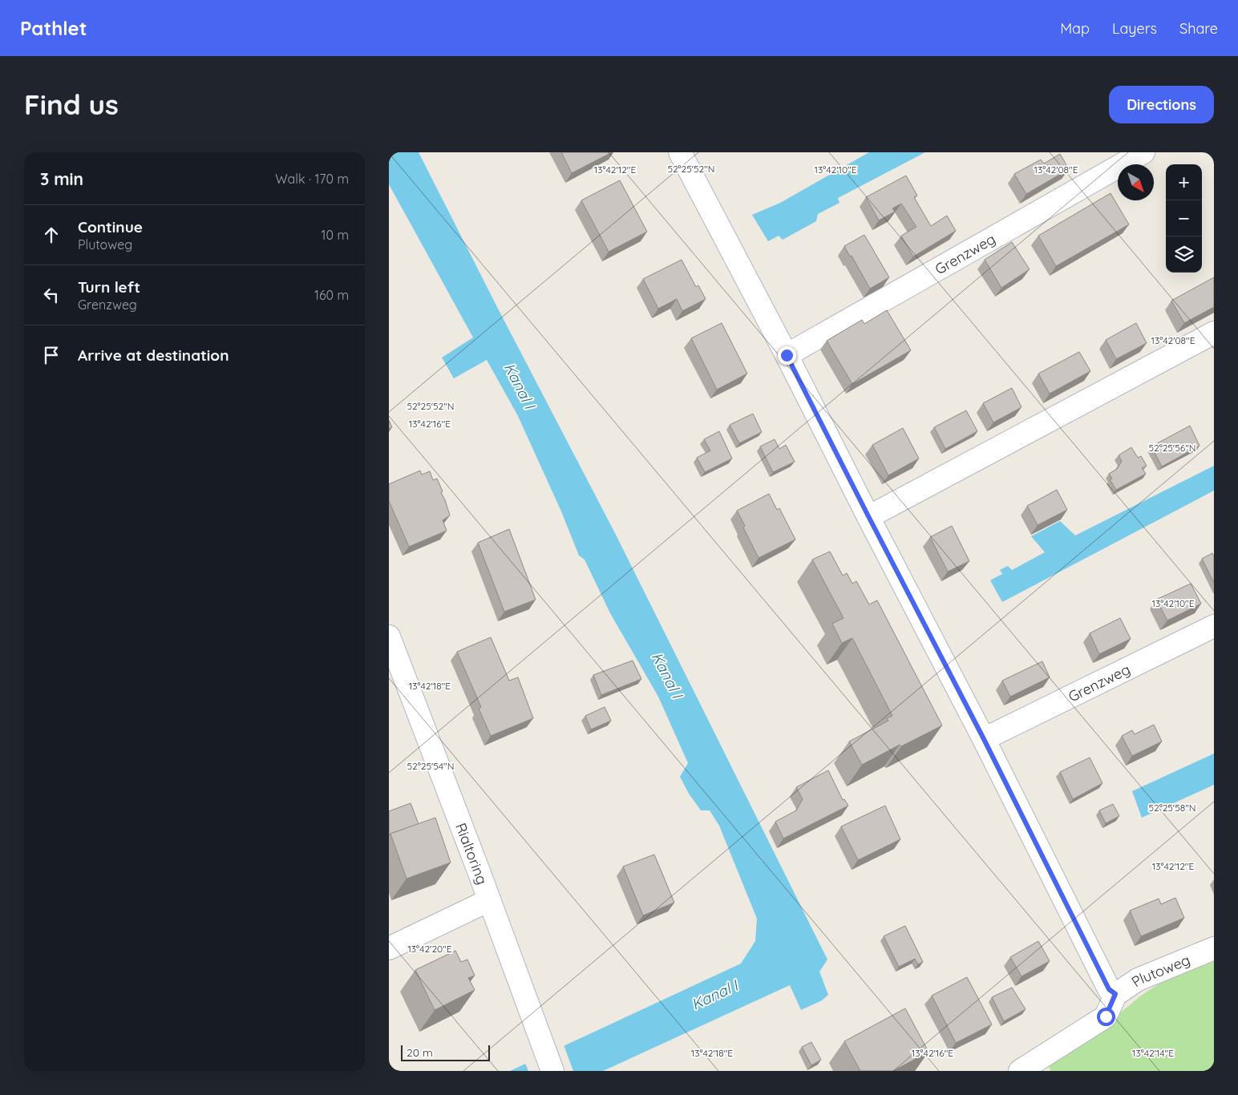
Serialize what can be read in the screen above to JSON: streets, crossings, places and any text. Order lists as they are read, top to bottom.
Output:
{
  "streets": {
    "street": ["Grenzweg", "Rialtoring", "Plutoweg"]
  },
  "water": ["Kanal I"],
  "scale_bar": "20 m",
  "north": "bottom right",
  "page": {
    "header": "Pathlet",
    "nav": ["Map", "Layers", "Share"],
    "buttons": "Directions",
    "title": "Find us",
    "heading": ["3 min", "Walk · 170 m"],
    "map_buttons": ["+", "−"],
    "list": [
      ["Continue", "Plutoweg", "10 m"],
      ["Turn left", "Grenzweg", "160 m"],
      "Arrive at destination"
    ],
    "scale": "20 m"
  },
  "coordinates": [
    "52°25'52\"N",
    "13°42'08\"E",
    "13°42'12\"E",
    "13°42'10\"E",
    "13°42'16\"E",
    "52°25'56\"N",
    "13°42'18\"E",
    "52°25'54\"N",
    "52°25'58\"N",
    "13°42'20\"E",
    "13°42'14\"E"
  ]
}
